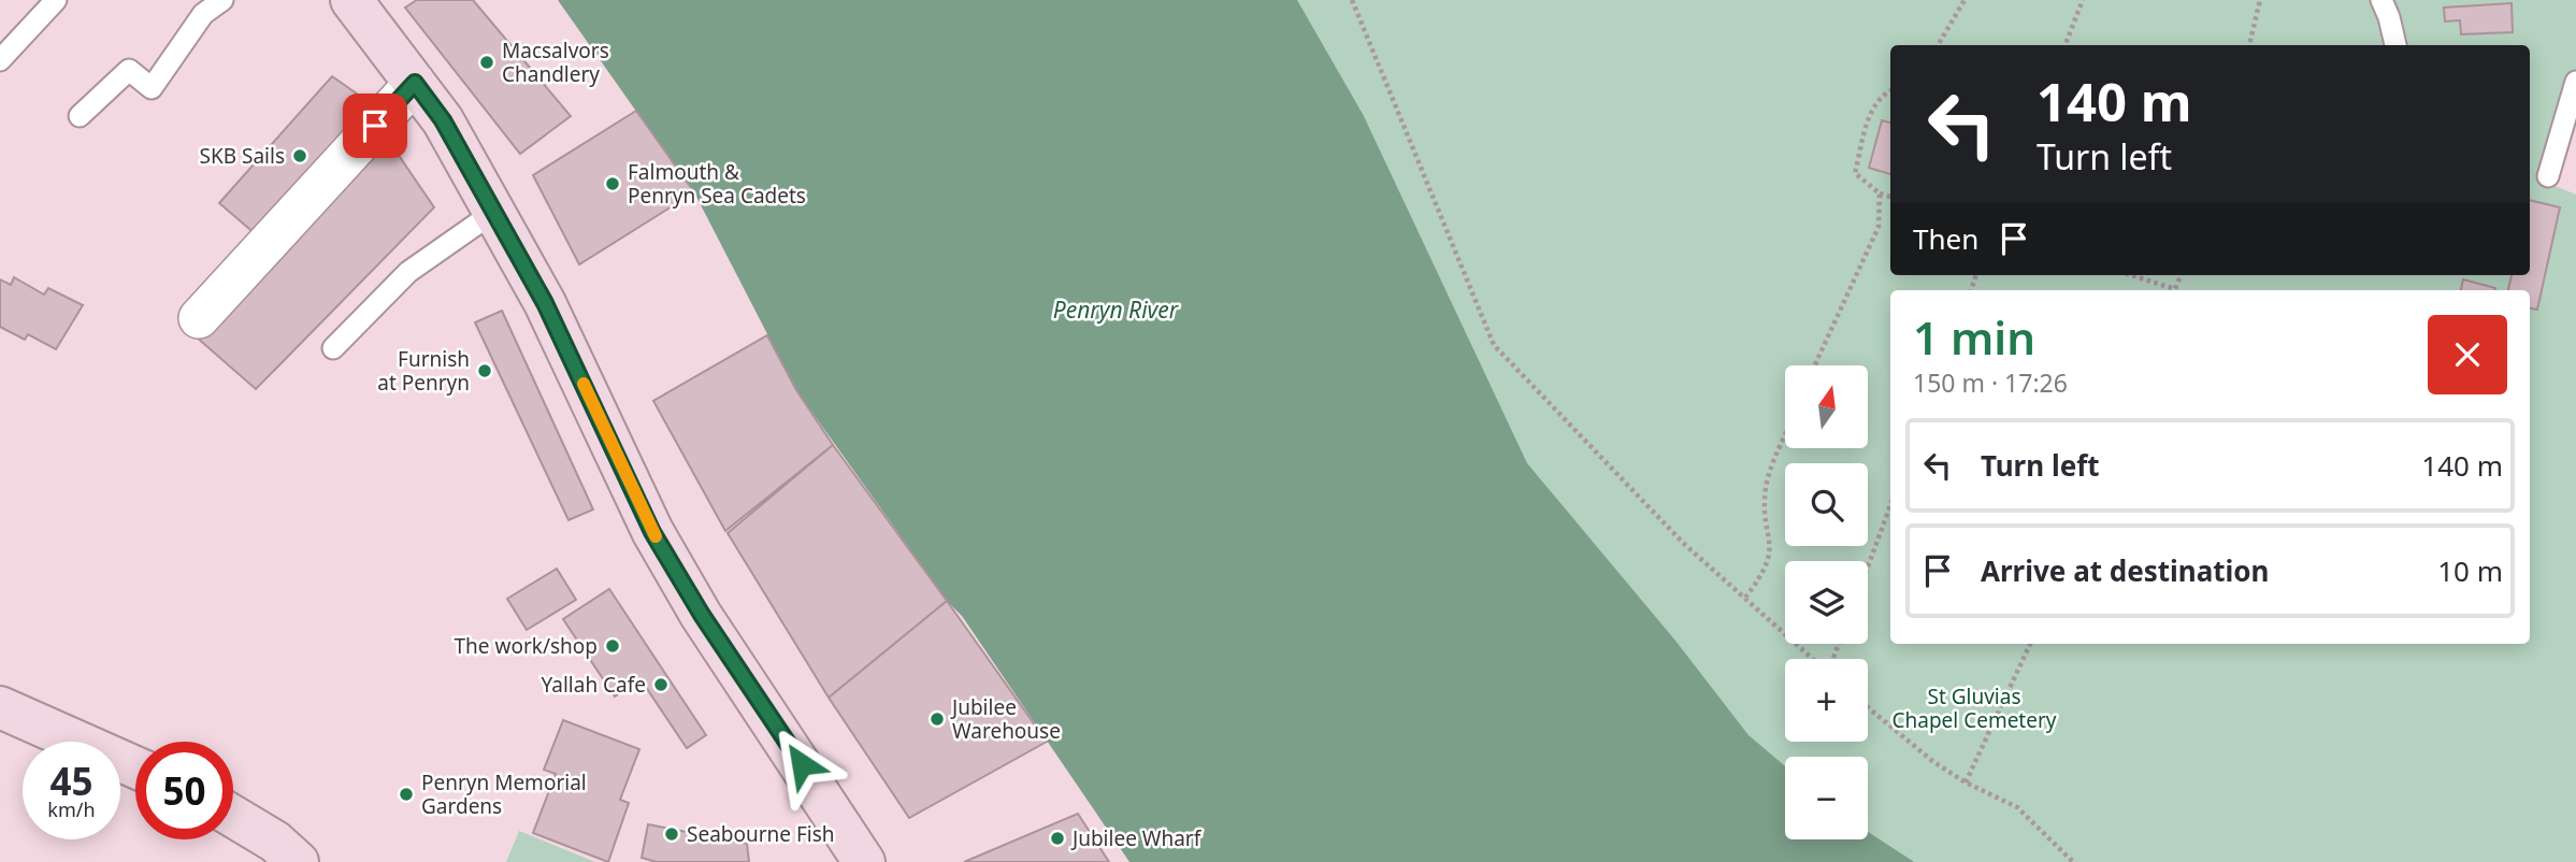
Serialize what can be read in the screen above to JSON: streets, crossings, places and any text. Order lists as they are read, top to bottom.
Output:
{
  "water": ["Penryn River"],
  "parks": ["St Gluvias Chapel Cemetery"],
  "places": [
    "Macsalvors Chandlery",
    "SKB Sails",
    "Falmouth & Penryn Sea Cadets",
    "Furnish at Penryn",
    "The work/shop",
    "Yallah Cafe",
    "Jubilee Warehouse",
    "Penryn Memorial Gardens",
    "Seabourne Fish",
    "Jubilee Wharf"
  ],
  "north": "top",
  "page": {
    "turn": ["140 m", "Turn left"],
    "then": "Then",
    "heading": ["1 min", "150 m · 17:26"],
    "map_buttons": ["+", "−"],
    "list": [
      {
        "name": "Turn left",
        "value": "140 m"
      },
      {
        "name": "Arrive at destination",
        "value": "10 m"
      }
    ],
    "speed": "45 km/h",
    "limit": "50"
  }
}
